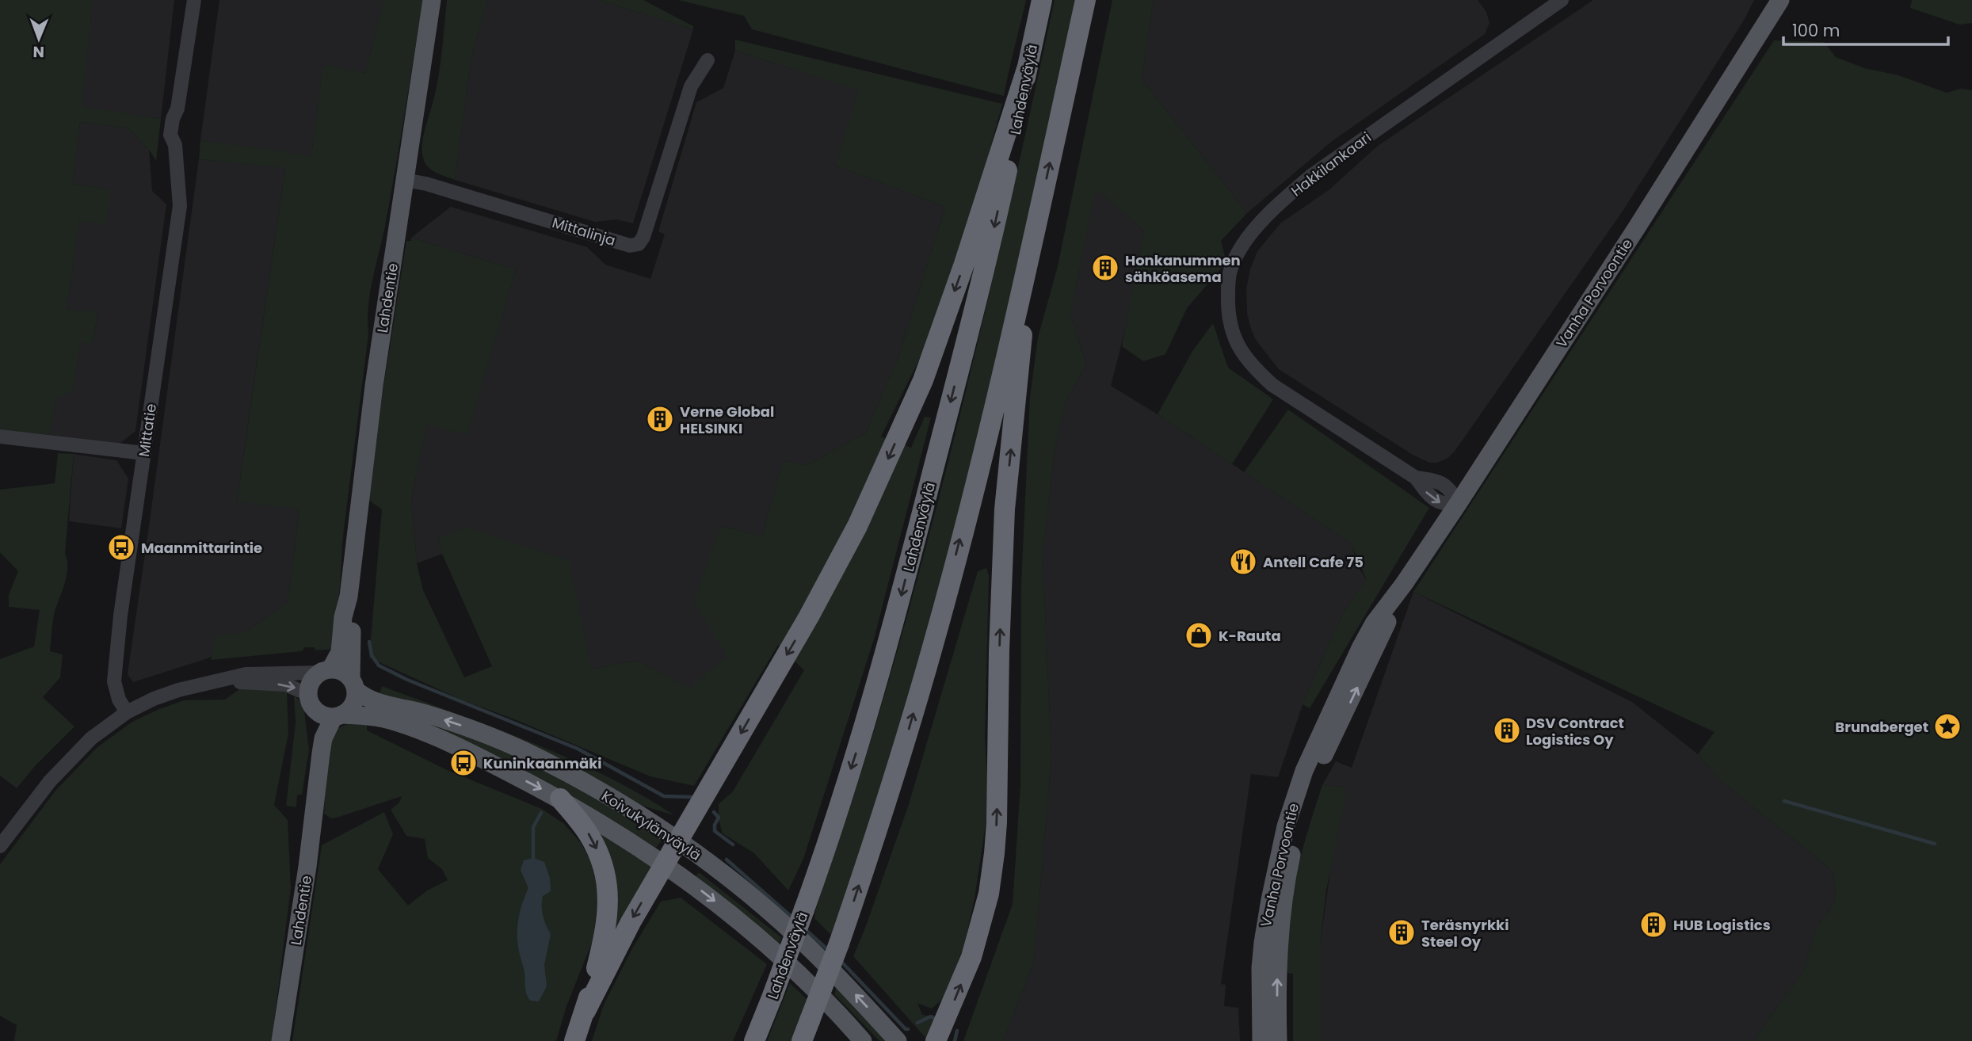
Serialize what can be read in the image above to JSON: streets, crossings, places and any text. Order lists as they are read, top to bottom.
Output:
{
  "streets": {
    "highway": ["Lahdenväylä"],
    "main road": ["Vanha Porvoontie", "Lahdentie", "Koivukylänväylä"],
    "street": ["Hakkilankaari", "Mittalinja", "Mittatie"]
  },
  "crossings": [
    ["Hakkilankaari", "Vanha Porvoontie"],
    ["Mittalinja", "Lahdentie"],
    ["Lahdentie", "Koivukylänväylä"]
  ],
  "places": {
    "building": [
      "Honkanummen sähköasema",
      "Verne Global HELSINKI",
      "DSV Contract Logistics Oy",
      "HUB Logistics",
      "Teräsnyrkki Steel Oy"
    ],
    "bus stop": ["Maanmittarintie", "Kuninkaanmäki"],
    "restaurant": ["Antell Cafe 75"],
    "shop": ["K-Rauta"],
    "place": ["Brunaberget"]
  },
  "scale_bar": "100 m",
  "north": "bottom"
}
